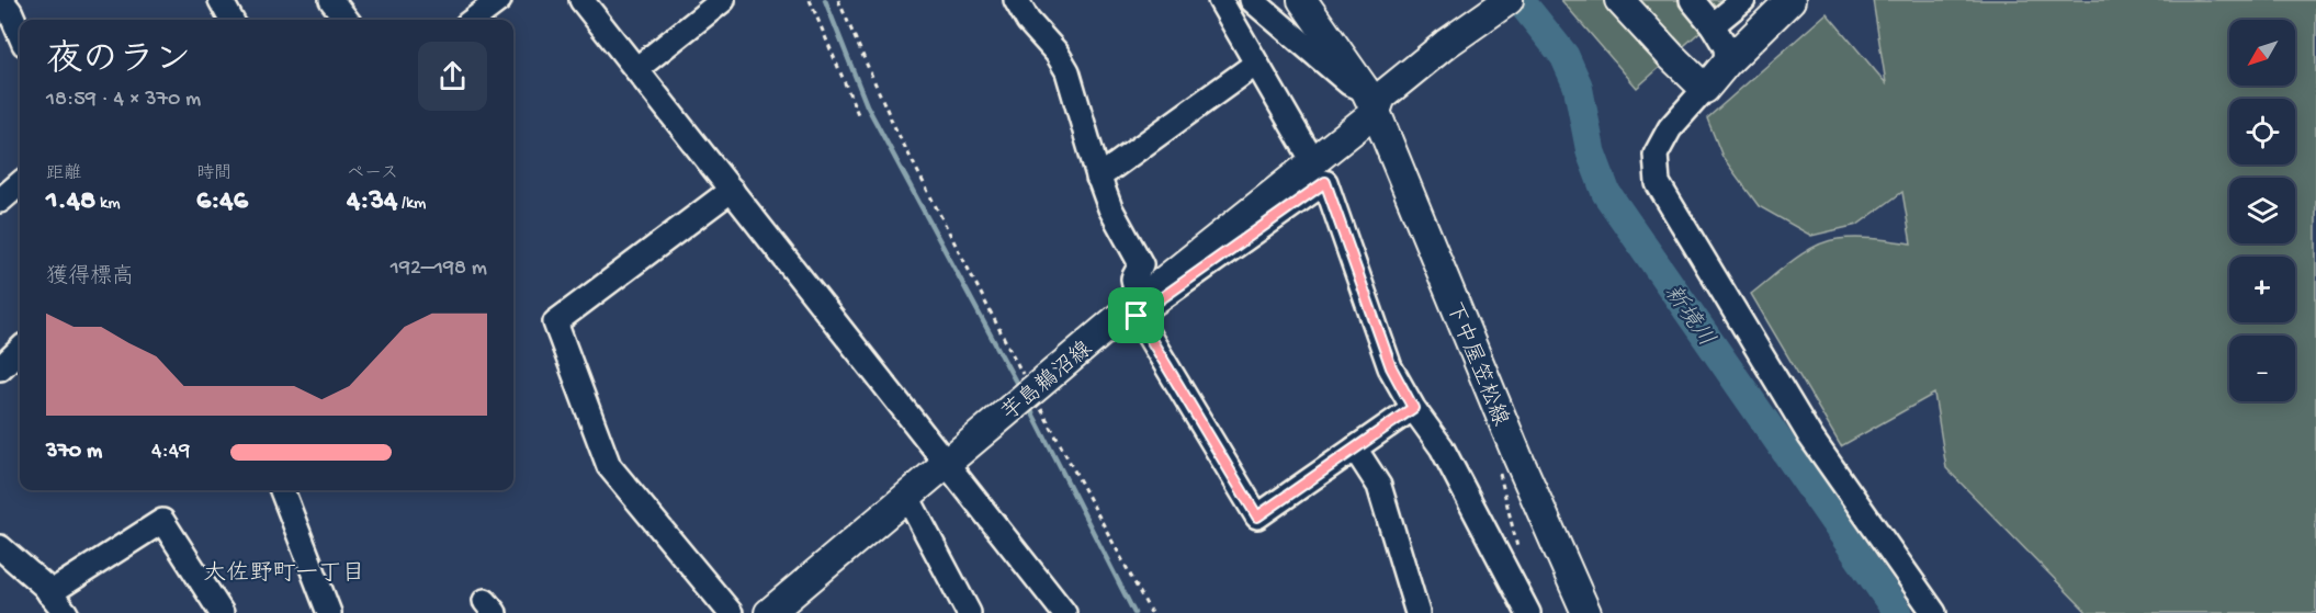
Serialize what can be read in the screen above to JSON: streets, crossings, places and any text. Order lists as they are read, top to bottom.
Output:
{
  "streets": {
    "main road": ["下中屋笠松線", "芋島鵜沼線"]
  },
  "crossings": [
    ["下中屋笠松線", "芋島鵜沼線"]
  ],
  "districts": ["大佐野町一丁目"],
  "water": ["新境川"],
  "north": "bottom left",
  "page": {
    "map_buttons": ["+", "−"],
    "heading": ["夜のラン", "18:59 · 4 × 370 m"],
    "stats": [
      ["距離", "1.48 km"],
      ["時間", "6:46"],
      ["ペース", "4:34 /km"]
    ],
    "chart": ["獲得標高", "192–198 m"],
    "list": [
      {
        "name": "370 m",
        "note": "4:49"
      }
    ]
  }
}
